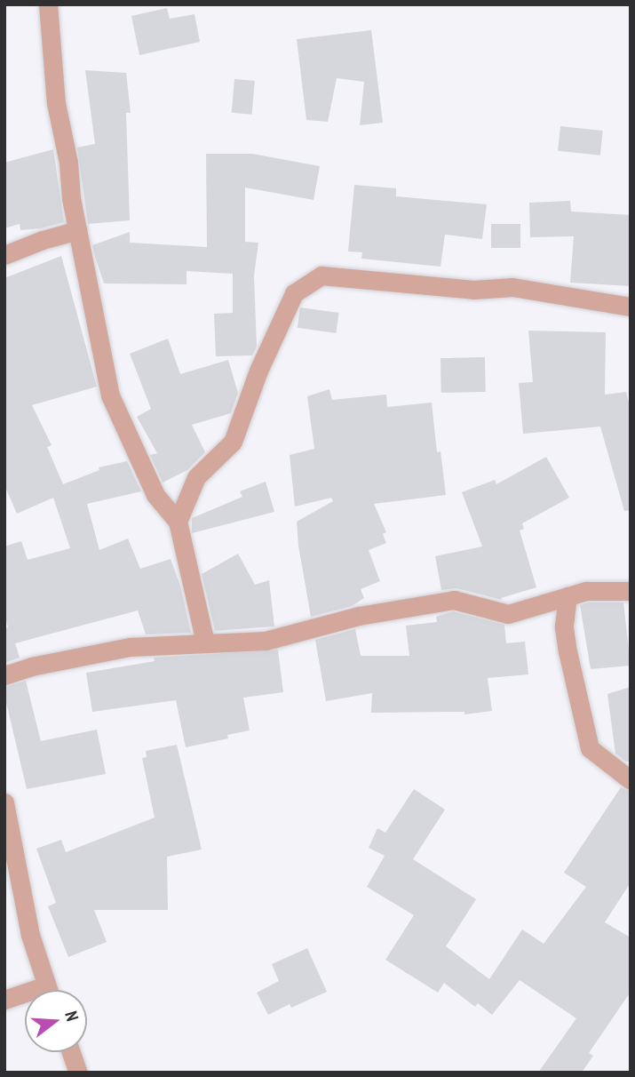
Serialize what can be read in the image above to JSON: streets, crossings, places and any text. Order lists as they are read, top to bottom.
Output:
{
  "north": "right"
}
